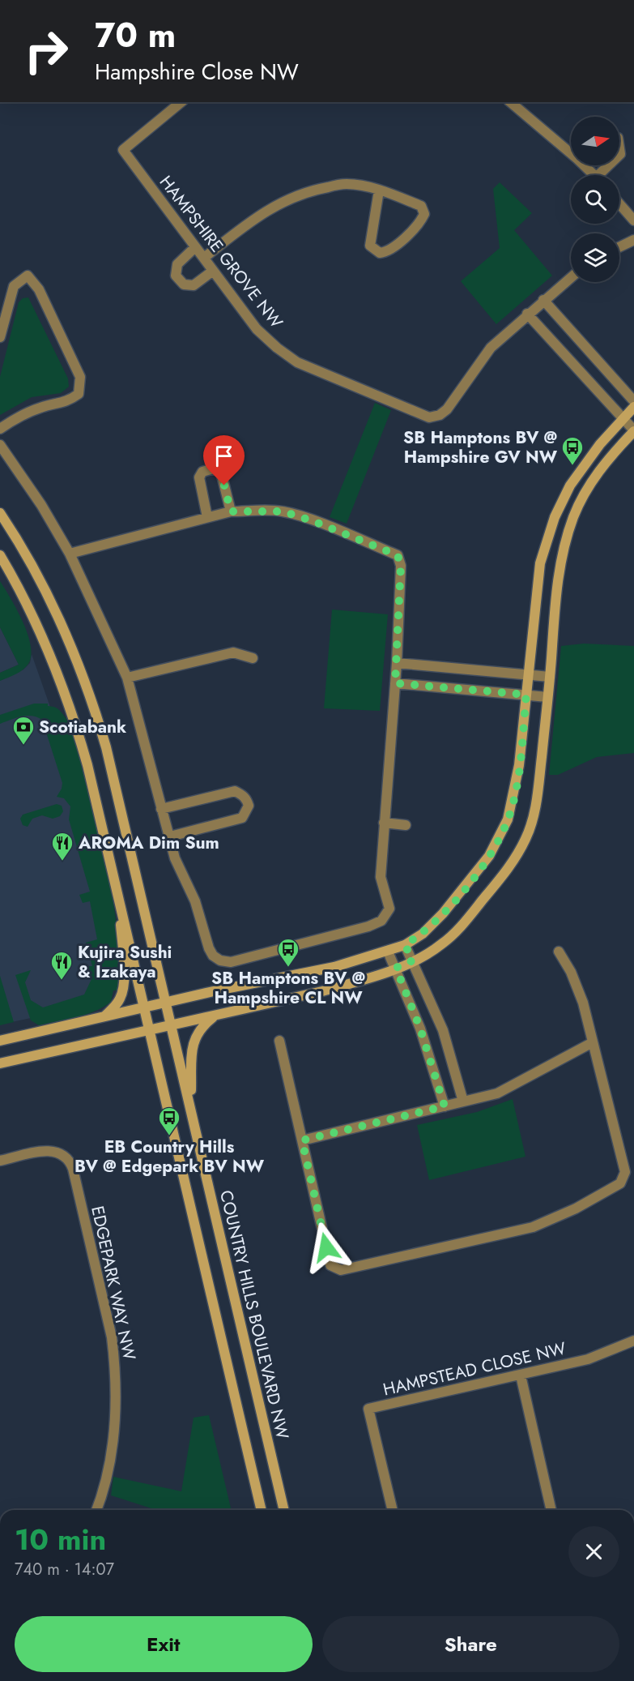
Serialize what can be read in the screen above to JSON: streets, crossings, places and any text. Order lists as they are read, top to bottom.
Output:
{
  "streets": {
    "main road": ["COUNTRY HILLS BOULEVARD NW"],
    "street": ["HAMPSHIRE GROVE NW", "EDGEPARK WAY NW", "HAMPSTEAD CLOSE NW"]
  },
  "places": {
    "bus stop": ["SB Hamptons BV @ Hampshire GV NW", "SB Hamptons BV @ Hampshire CL NW", "EB Country Hills BV @ Edgepark BV NW"],
    "bank": ["Scotiabank"],
    "restaurant": ["AROMA Dim Sum", "Kujira Sushi & Izakaya"]
  },
  "north": "right",
  "page": {
    "turn": ["70 m", "Hampshire Close NW"],
    "heading": ["10 min", "740 m · 14:07"],
    "buttons": ["Exit", "Share"]
  }
}
